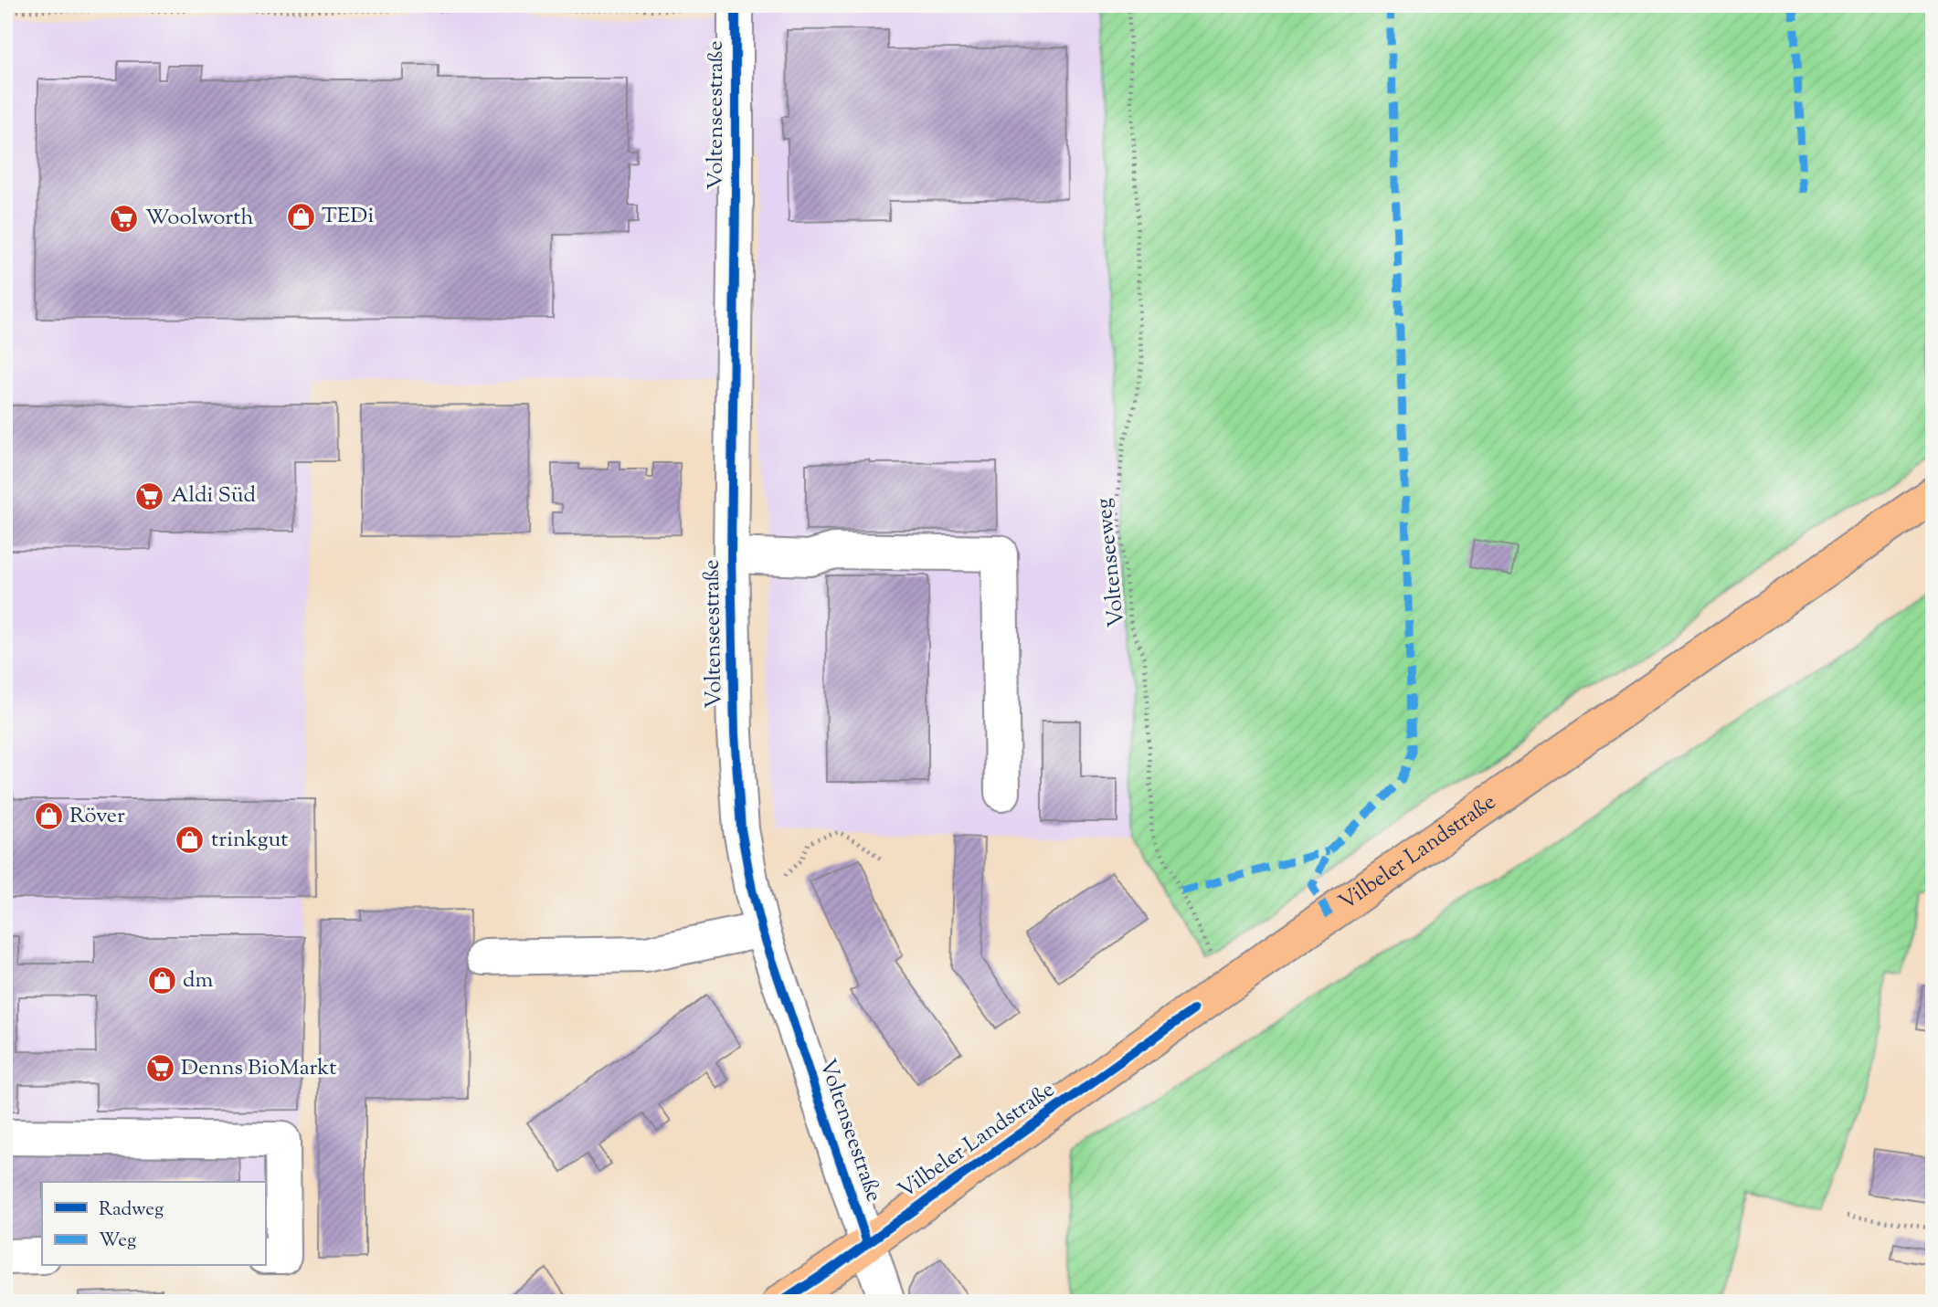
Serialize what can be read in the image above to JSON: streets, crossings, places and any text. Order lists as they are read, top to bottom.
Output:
{
  "streets": {
    "main road": ["Vilbeler Landstraße"],
    "street": ["Voltenseestraße"],
    "path": ["Voltenseeweg"]
  },
  "crossings": [
    ["Voltenseestraße", "Vilbeler Landstraße"],
    ["Voltenseeweg", "Vilbeler Landstraße"]
  ],
  "places": {
    "shop": [
      "TEDi",
      "Röver",
      "trinkgut",
      "dm"
    ],
    "supermarket": ["Woolworth", "Aldi Süd", "Denns BioMarkt"]
  },
  "legend": ["Radweg", "Weg"]
}
